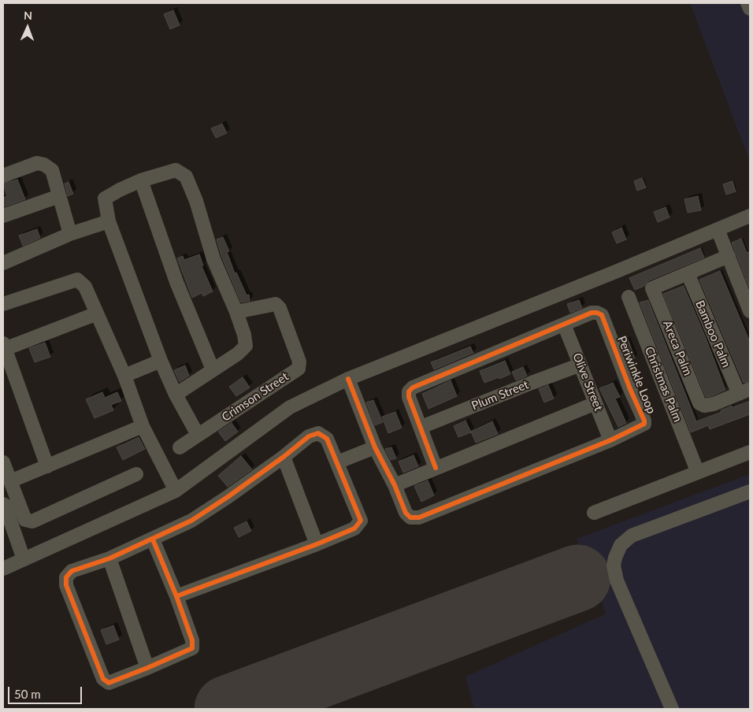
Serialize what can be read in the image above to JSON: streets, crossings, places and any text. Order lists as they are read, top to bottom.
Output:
{
  "streets": {
    "street": [
      "Bamboo Palm",
      "Areca Palm",
      "Periwinkle Loop",
      "Olive Street",
      "Christmas Palm",
      "Plum Street",
      "Crimson Street"
    ]
  },
  "crossings": [
    ["Bamboo Palm", "Areca Palm"],
    ["Periwinkle Loop", "Olive Street"],
    ["Periwinkle Loop", "Plum Street"],
    ["Olive Street", "Plum Street"]
  ],
  "scale_bar": "50 m",
  "north": "top"
}
